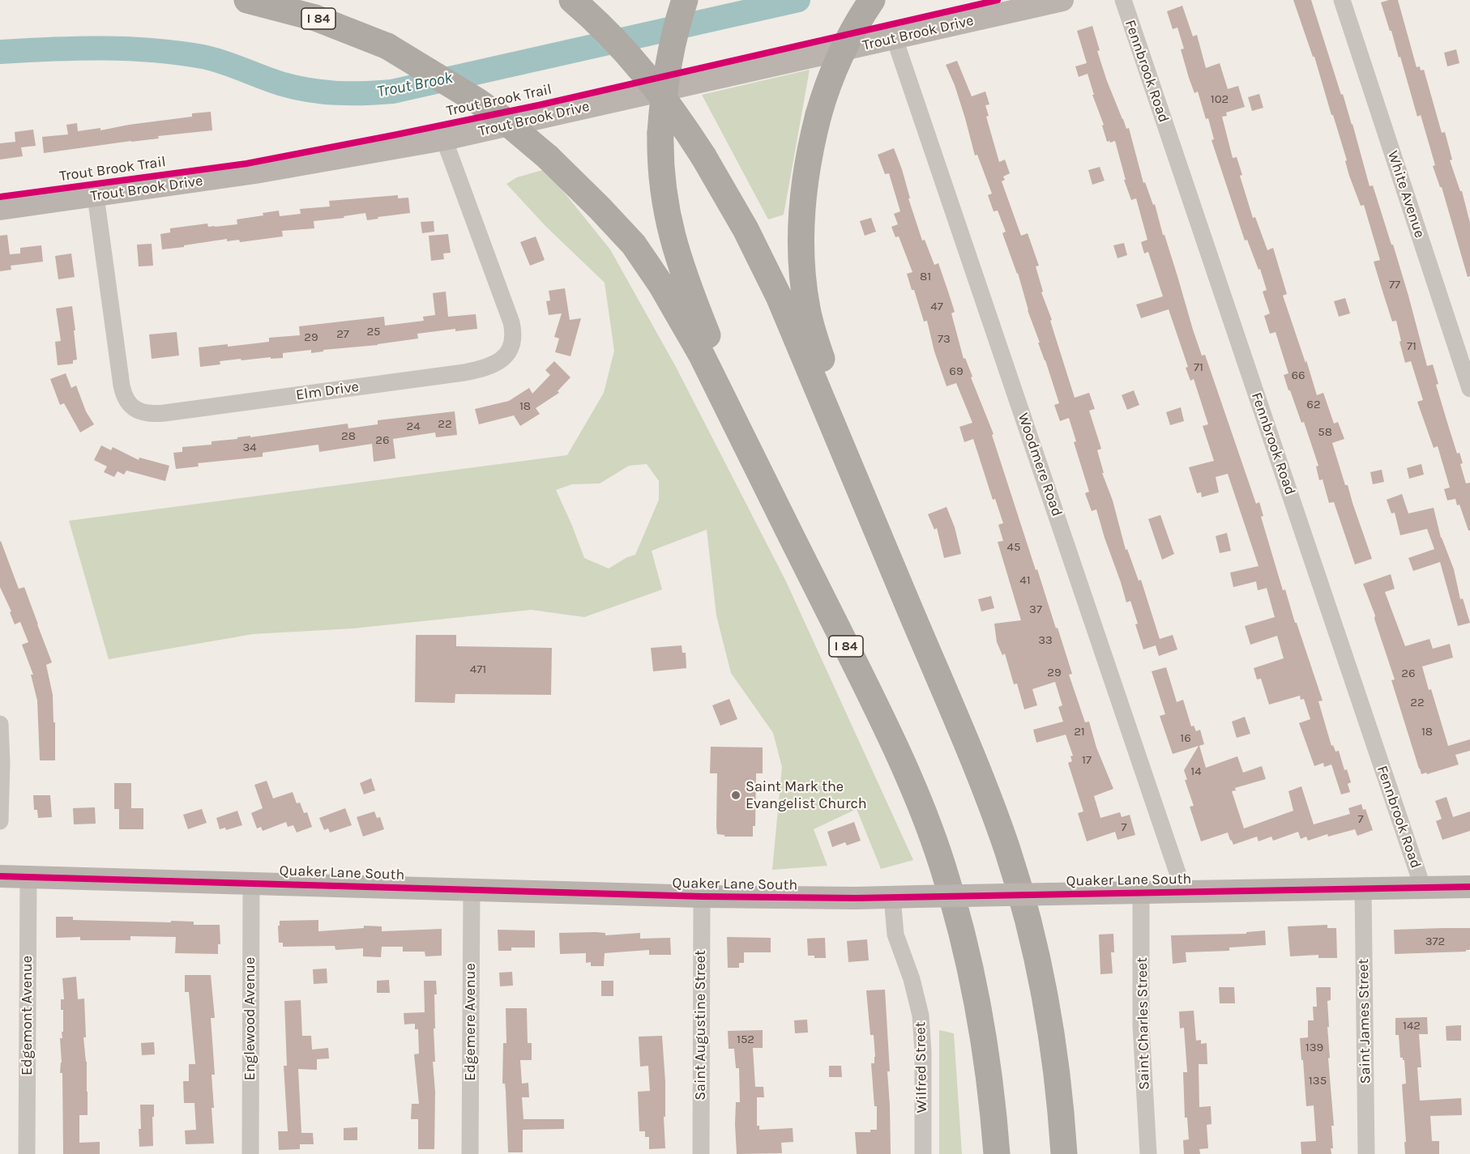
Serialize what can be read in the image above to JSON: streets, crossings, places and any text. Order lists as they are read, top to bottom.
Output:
{
  "streets": {
    "highway": ["I 84"],
    "main road": ["Trout Brook Drive", "Quaker Lane South"],
    "street": [
      "Fennbrook Road",
      "White Avenue",
      "Elm Drive",
      "Woodmere Road",
      "Edgemont Avenue",
      "Englewood Avenue",
      "Saint James Street",
      "Edgemere Avenue",
      "Saint Charles Street",
      "Saint Augustine Street",
      "Wilfred Street"
    ],
    "cycle path": ["Trout Brook Trail"]
  },
  "crossings": [
    ["Trout Brook Drive", "Elm Drive"],
    ["Trout Brook Drive", "Woodmere Road"],
    ["Fennbrook Road", "Quaker Lane South"],
    ["Woodmere Road", "Quaker Lane South"],
    ["Quaker Lane South", "Edgemont Avenue"],
    ["Quaker Lane South", "Englewood Avenue"],
    ["Quaker Lane South", "Saint James Street"],
    ["Quaker Lane South", "Edgemere Avenue"],
    ["Quaker Lane South", "Saint Charles Street"],
    ["Quaker Lane South", "Saint Augustine Street"],
    ["Quaker Lane South", "Wilfred Street"]
  ],
  "water": ["Trout Brook"],
  "places": ["Saint Mark the Evangelist Church"],
  "house_numbers": [
    "102",
    "81",
    "77",
    "47",
    "25",
    "27",
    "29",
    "73",
    "71",
    "71",
    "69",
    "66",
    "62",
    "18",
    "22",
    "24",
    "58",
    "28",
    "26",
    "34",
    "45",
    "41",
    "37",
    "33",
    "471",
    "29",
    "26",
    "22",
    "21",
    "18",
    "16",
    "17",
    "14",
    "7",
    "7",
    "372",
    "142",
    "152",
    "139",
    "135"
  ]
}
